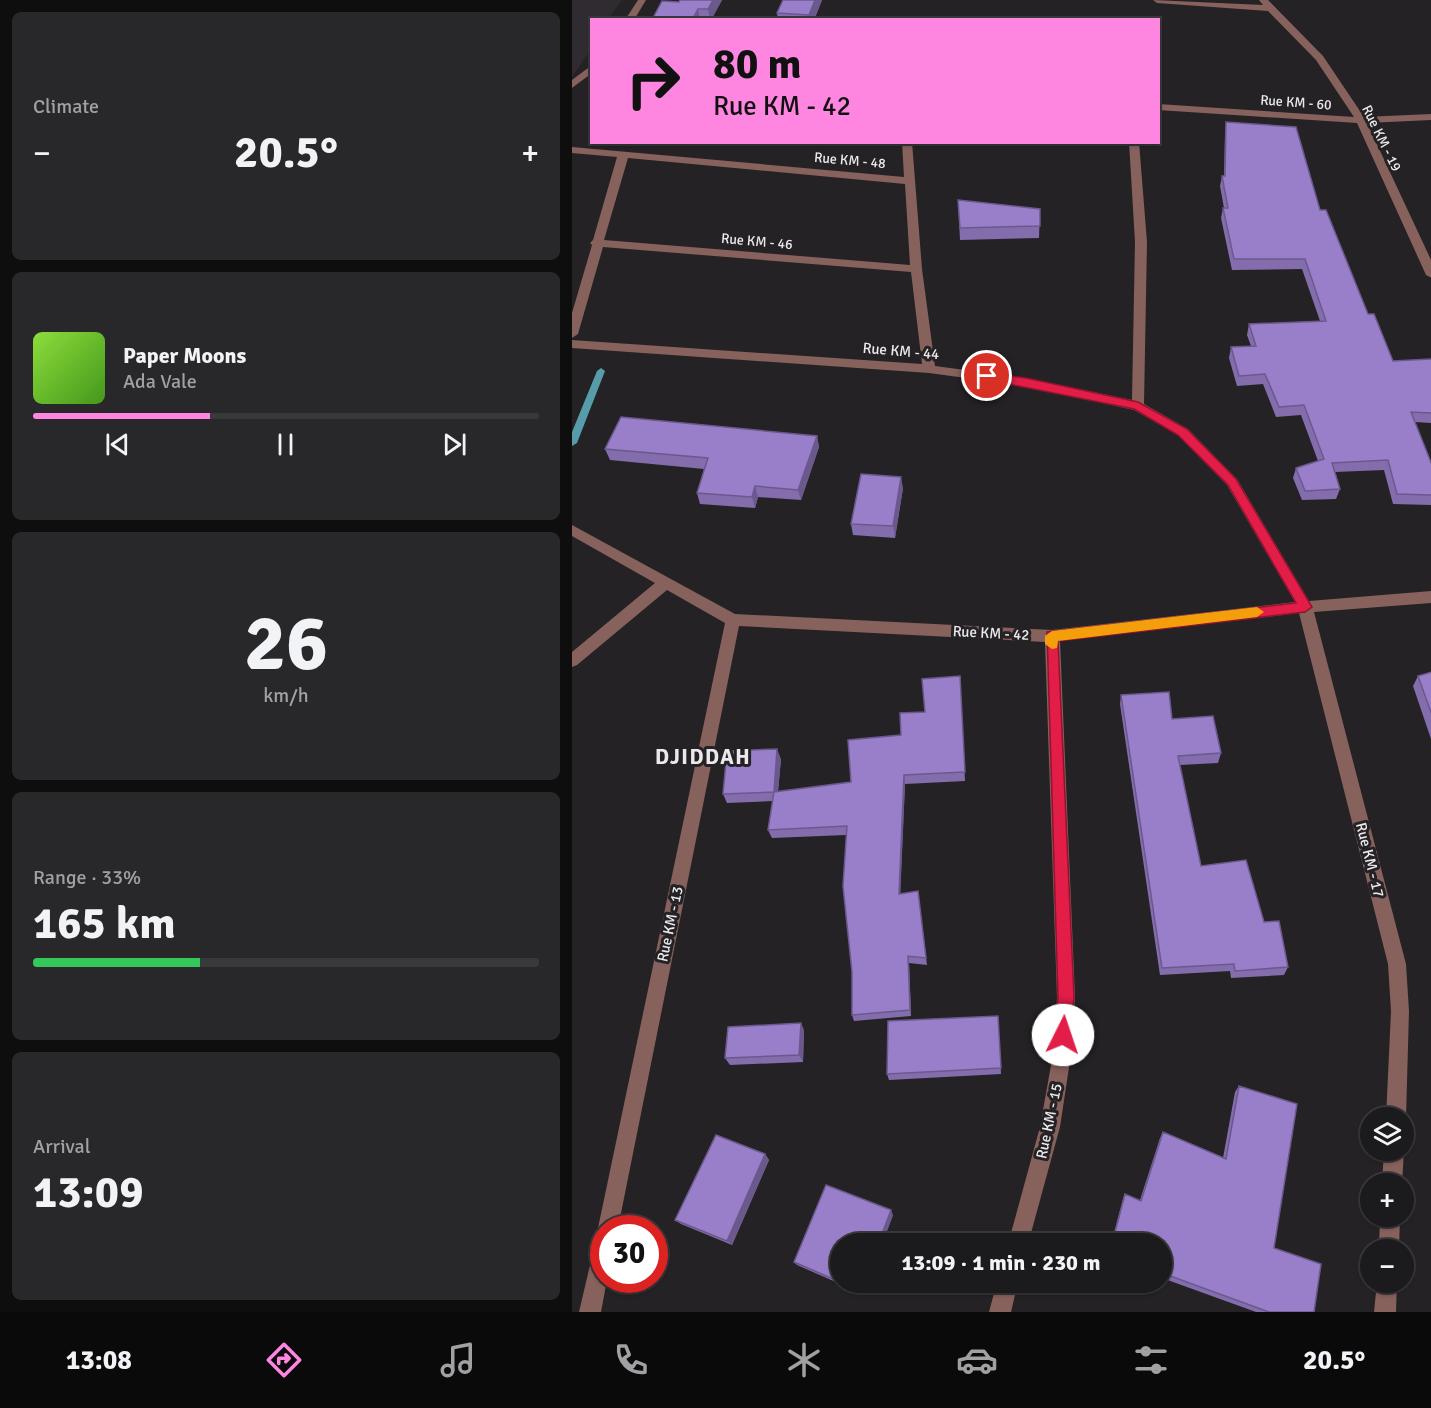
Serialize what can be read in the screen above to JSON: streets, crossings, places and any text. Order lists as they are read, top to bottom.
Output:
{
  "streets": {
    "street": [
      "Rue KM - 60",
      "Rue KM - 19",
      "Rue KM - 48",
      "Rue KM - 46",
      "Rue KM - 44",
      "Rue KM - 42",
      "Rue KM - 17",
      "Rue KM - 13",
      "Rue KM - 15"
    ]
  },
  "crossings": [
    ["Rue KM - 60", "Rue KM - 19"],
    ["Rue KM - 44", "Rue KM - 42"],
    ["Rue KM - 44", "Rue KM - 17"],
    ["Rue KM - 42", "Rue KM - 17"],
    ["Rue KM - 42", "Rue KM - 13"],
    ["Rue KM - 42", "Rue KM - 15"]
  ],
  "districts": ["DJIDDAH"],
  "page": {
    "tile": [
      "Climate",
      ["26", "km/h"],
      ["Range · 33%", "165 km"],
      ["Arrival", "13:09"]
    ],
    "turn": ["80 m", "Rue KM - 42"],
    "heat": ["−", "20.5°", "+"],
    "song": ["Paper Moons", "Ada Vale"],
    "map_buttons": ["+", "−"],
    "limit": "30",
    "trip": "13:09 · 1 min · 230 m",
    "tabs": ["13:08", "20.5°"]
  }
}
